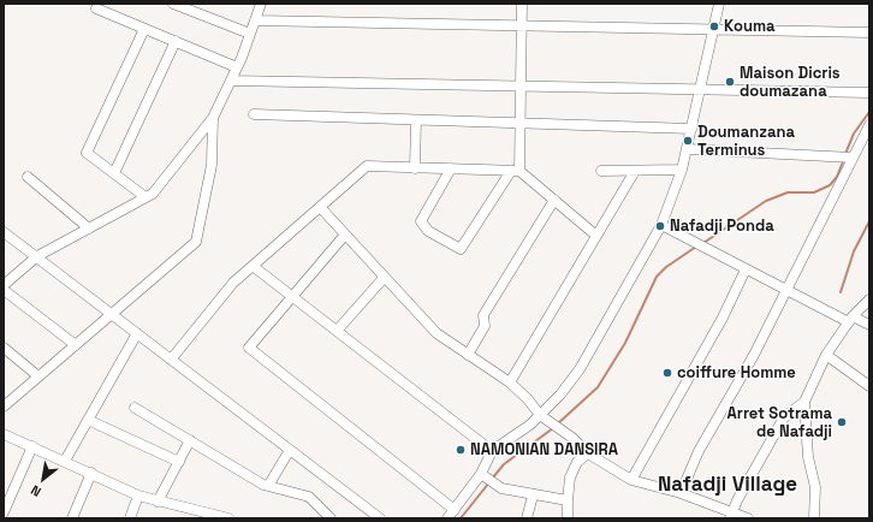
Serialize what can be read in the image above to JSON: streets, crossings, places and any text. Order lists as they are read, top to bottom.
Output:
{
  "districts": ["Nafadji Village"],
  "places": [
    "Kouma",
    "Maison Dicris doumazana",
    "Doumanzana Terminus",
    "Nafadji Ponda",
    "coiffure Homme",
    "Arret Sotrama de Nafadji",
    "NAMONIAN DANSIRA"
  ],
  "north": "bottom left"
}
